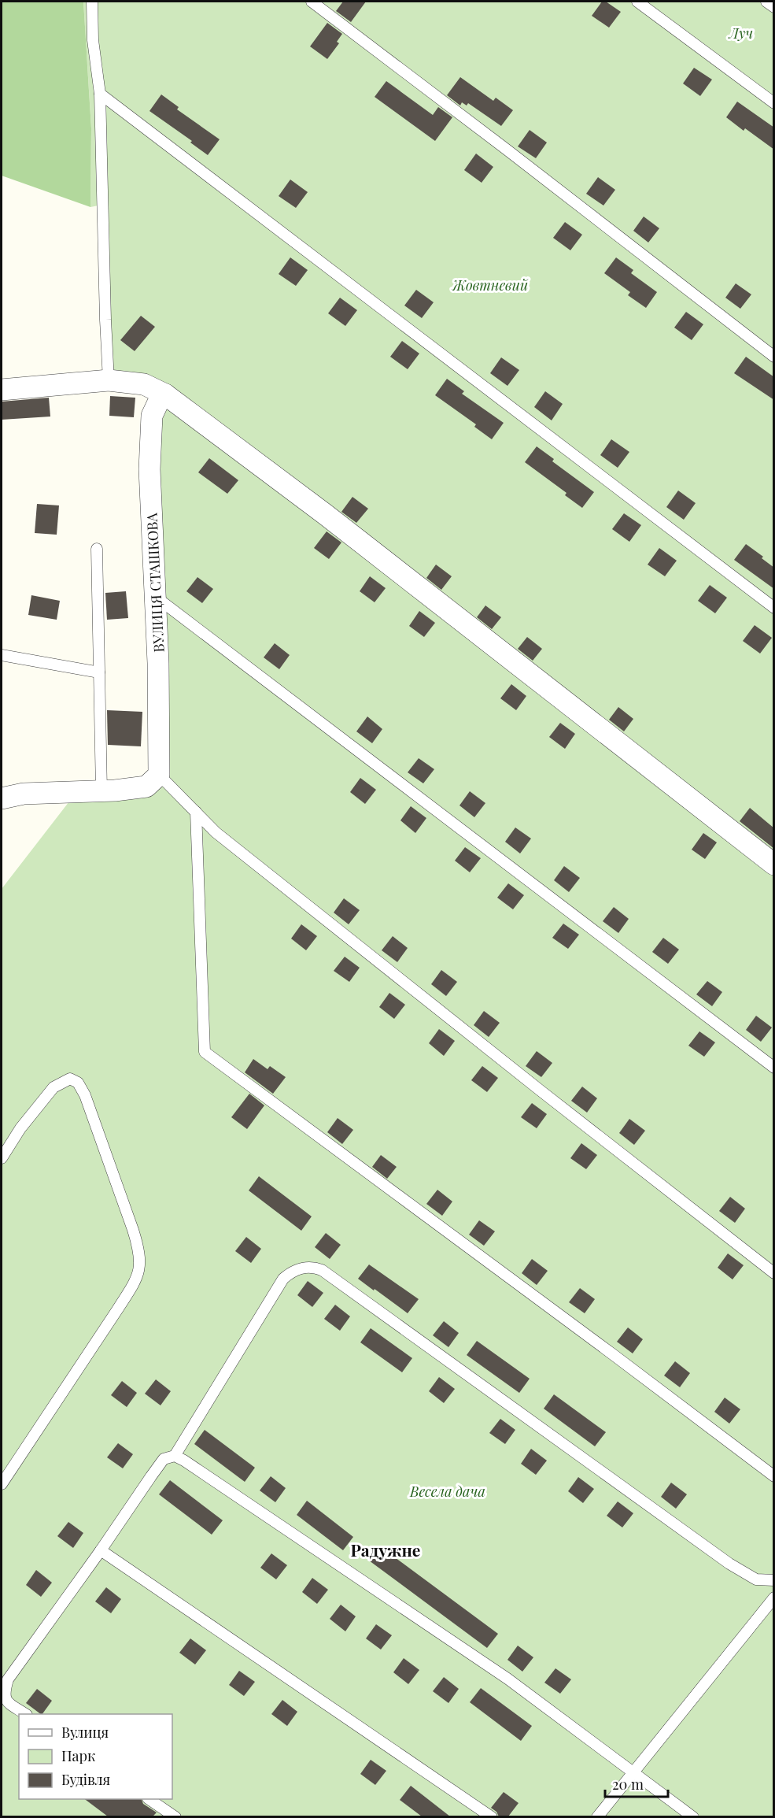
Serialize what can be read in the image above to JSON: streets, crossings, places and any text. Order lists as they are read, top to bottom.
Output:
{
  "streets": {
    "street": ["ВУЛИЦЯ СТАШКОВА"]
  },
  "districts": ["Радужне"],
  "parks": ["Луч", "Жовтневий", "Весела дача"],
  "legend": ["Вулиця", "Парк", "Будівля"],
  "scale_bar": "20 m"
}
